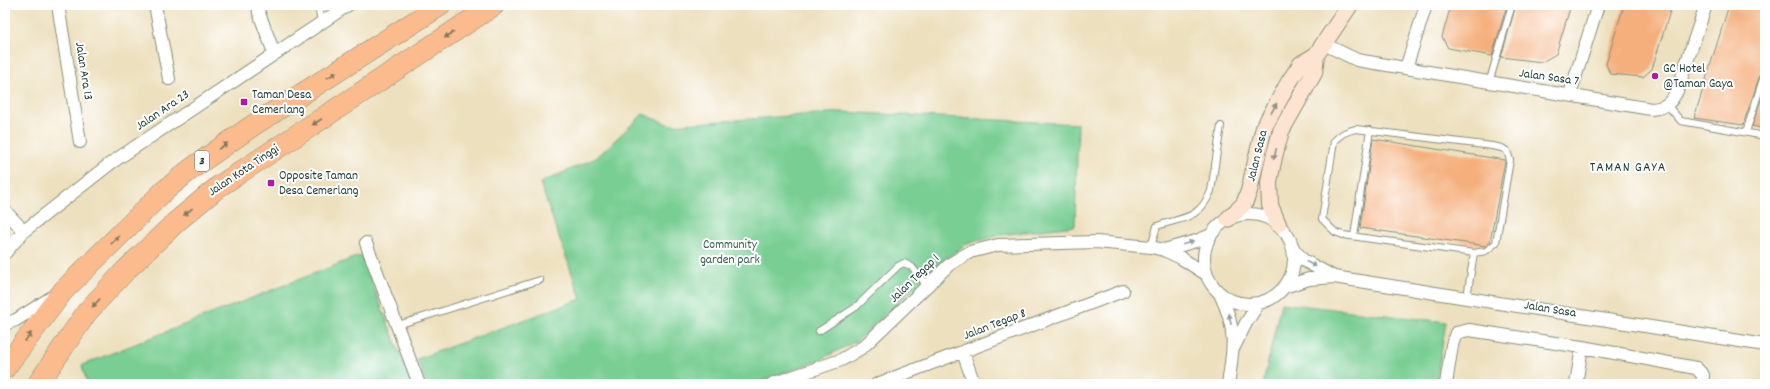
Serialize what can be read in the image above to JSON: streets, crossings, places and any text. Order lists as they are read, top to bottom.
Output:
{
  "streets": {
    "highway": ["3", "Jalan Kota Tinggi"],
    "street": [
      "Jalan Ara 13",
      "Jalan Sasa 7",
      "Jalan Ara 23",
      "Jalan Sasa",
      "Jalan Tegap 1",
      "Jalan Tegap 8"
    ]
  },
  "crossings": [
    ["Jalan Sasa 7", "Jalan Sasa"],
    ["Jalan Sasa", "Jalan Tegap 1"]
  ],
  "districts": ["TAMAN GAYA"],
  "parks": ["Community garden park"],
  "places": {
    "other": ["GC Hotel @Taman Gaya"],
    "transit": ["Taman Desa Cemerlang", "Opposite Taman Desa Cemerlang"]
  }
}
